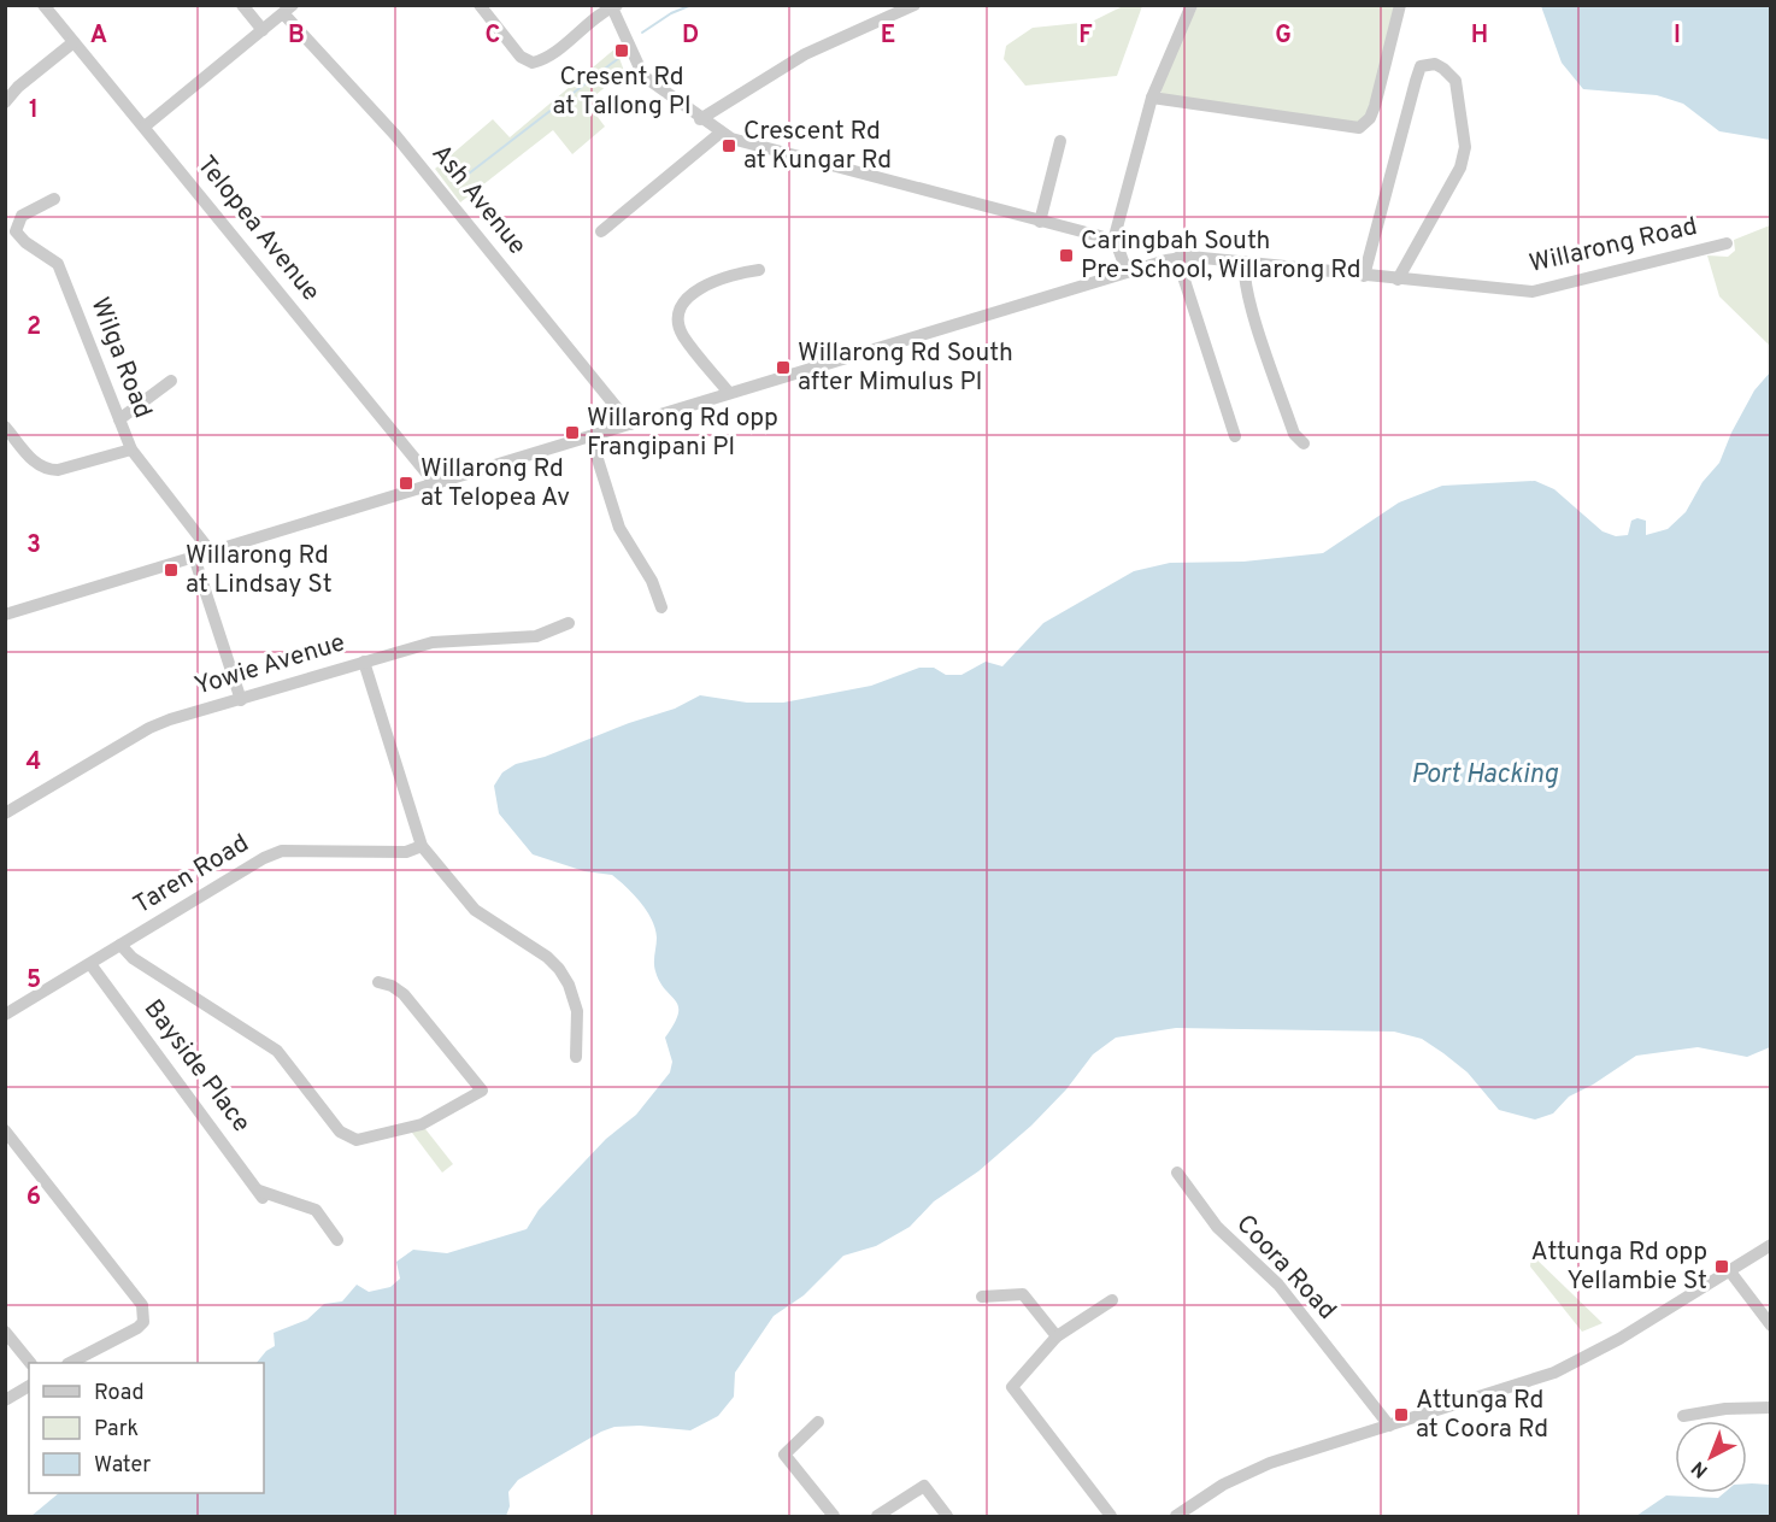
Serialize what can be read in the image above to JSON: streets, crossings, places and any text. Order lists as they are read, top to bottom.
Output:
{
  "streets": {
    "street": [
      "Ash Avenue",
      "Telopea Avenue",
      "Willarong Road",
      "Wilga Road",
      "Yowie Avenue",
      "Taren Road",
      "Bayside Place",
      "Coora Road"
    ]
  },
  "crossings": [
    ["Ash Avenue", "Willarong Road"],
    ["Telopea Avenue", "Willarong Road"],
    ["Willarong Road", "Wilga Road"],
    ["Taren Road", "Bayside Place"]
  ],
  "water": ["Port Hacking"],
  "places": {
    "transit": [
      "Cresent Rd at Tallong Pl",
      "Crescent Rd at Kungar Rd",
      "Caringbah South Pre-School, Willarong Rd",
      "Willarong Rd South after Mimulus Pl",
      "Willarong Rd opp Frangipani Pl",
      "Willarong Rd at Telopea Av",
      "Willarong Rd at Lindsay St",
      "Attunga Rd opp Yellambie St",
      "Attunga Rd at Coora Rd"
    ]
  },
  "legend": ["Road", "Park", "Water"],
  "north": "bottom left",
  "grid": {
    "columns": [
      "A",
      "B",
      "C",
      "D",
      "E",
      "F",
      "G",
      "H",
      "I"
    ],
    "rows": [
      "1",
      "2",
      "3",
      "4",
      "5",
      "6"
    ]
  }
}
